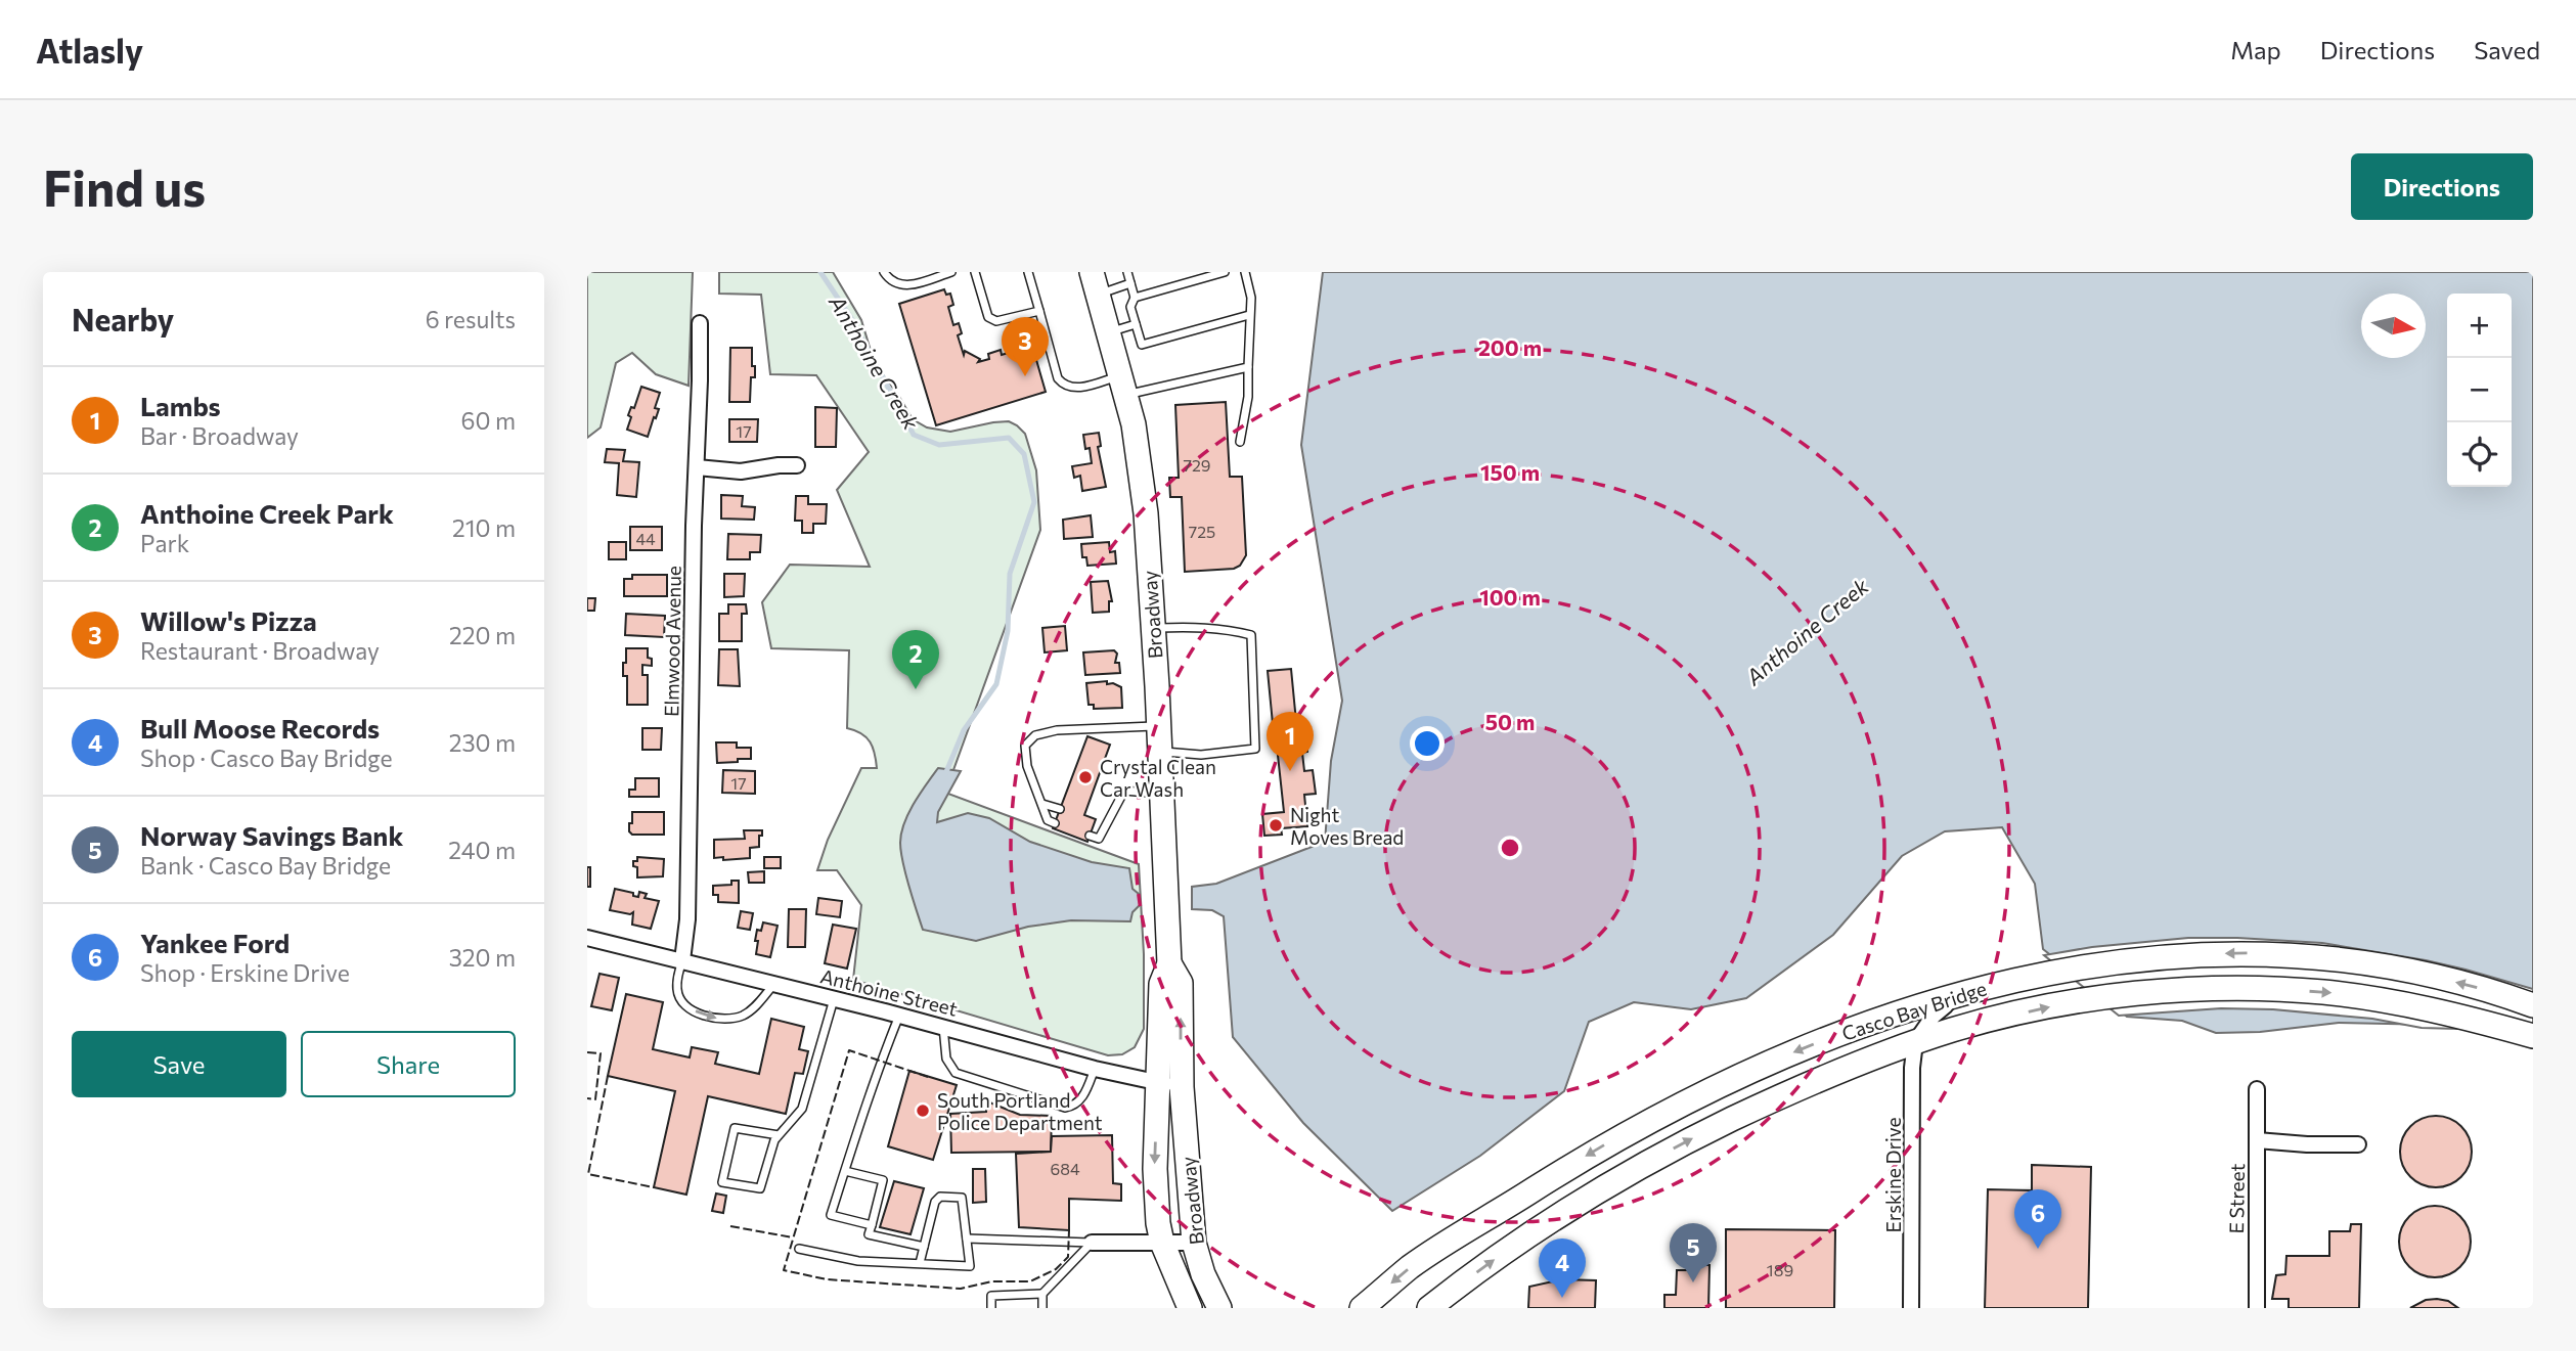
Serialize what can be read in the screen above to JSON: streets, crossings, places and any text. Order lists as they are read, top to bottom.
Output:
{
  "streets": {
    "main road": ["Broadway", "Casco Bay Bridge"],
    "street": [
      "Elmwood Avenue",
      "Anthoine Street",
      "Erskine Drive",
      "E Street"
    ]
  },
  "crossings": [
    ["Broadway", "Anthoine Street"],
    ["Elmwood Avenue", "Anthoine Street"],
    ["Casco Bay Bridge", "Erskine Drive"]
  ],
  "water": ["Anthoine Creek"],
  "places": ["Crystal Clean Car Wash", "Night Moves Bread", "South Portland Police Department"],
  "house_numbers": [
    "17",
    "729",
    "725",
    "44",
    "17",
    "684",
    "189"
  ],
  "north": "right",
  "page": {
    "header": "Atlasly",
    "nav": ["Map", "Directions", "Saved"],
    "buttons": [
      "Directions",
      ["Save", "Share"]
    ],
    "title": "Find us",
    "heading": ["Nearby", "6 results"],
    "map_buttons": ["+", "−"],
    "pins": [
      "3",
      "2",
      "1",
      "6",
      "5",
      "4"
    ],
    "list": [
      {
        "mark": "1",
        "name": "Lambs",
        "note": "Bar · Broadway",
        "value": "60 m"
      },
      {
        "mark": "2",
        "name": "Anthoine Creek Park",
        "note": "Park",
        "value": "210 m"
      },
      {
        "mark": "3",
        "name": "Willow's Pizza",
        "note": "Restaurant · Broadway",
        "value": "220 m"
      },
      {
        "mark": "4",
        "name": "Bull Moose Records",
        "note": "Shop · Casco Bay Bridge",
        "value": "230 m"
      },
      {
        "mark": "5",
        "name": "Norway Savings Bank",
        "note": "Bank · Casco Bay Bridge",
        "value": "240 m"
      },
      {
        "mark": "6",
        "name": "Yankee Ford",
        "note": "Shop · Erskine Drive",
        "value": "320 m"
      }
    ]
  },
  "rings": [
    "200 m",
    "150 m",
    "100 m",
    "50 m"
  ]
}
